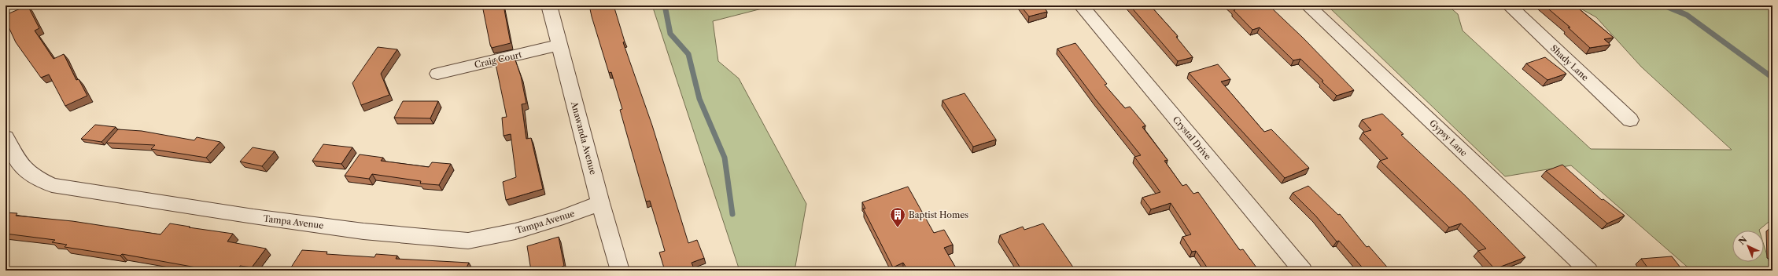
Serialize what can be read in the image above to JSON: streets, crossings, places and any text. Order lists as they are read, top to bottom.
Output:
{
  "streets": {
    "street": [
      "Craig Court",
      "Shady Lane",
      "Anawanda Avenue",
      "Crystal Drive",
      "Gypsy Lane",
      "Tampa Avenue"
    ]
  },
  "crossings": [
    ["Craig Court", "Anawanda Avenue"],
    ["Anawanda Avenue", "Tampa Avenue"]
  ],
  "places": {
    "building": ["Baptist Homes"]
  },
  "north": "top left"
}
